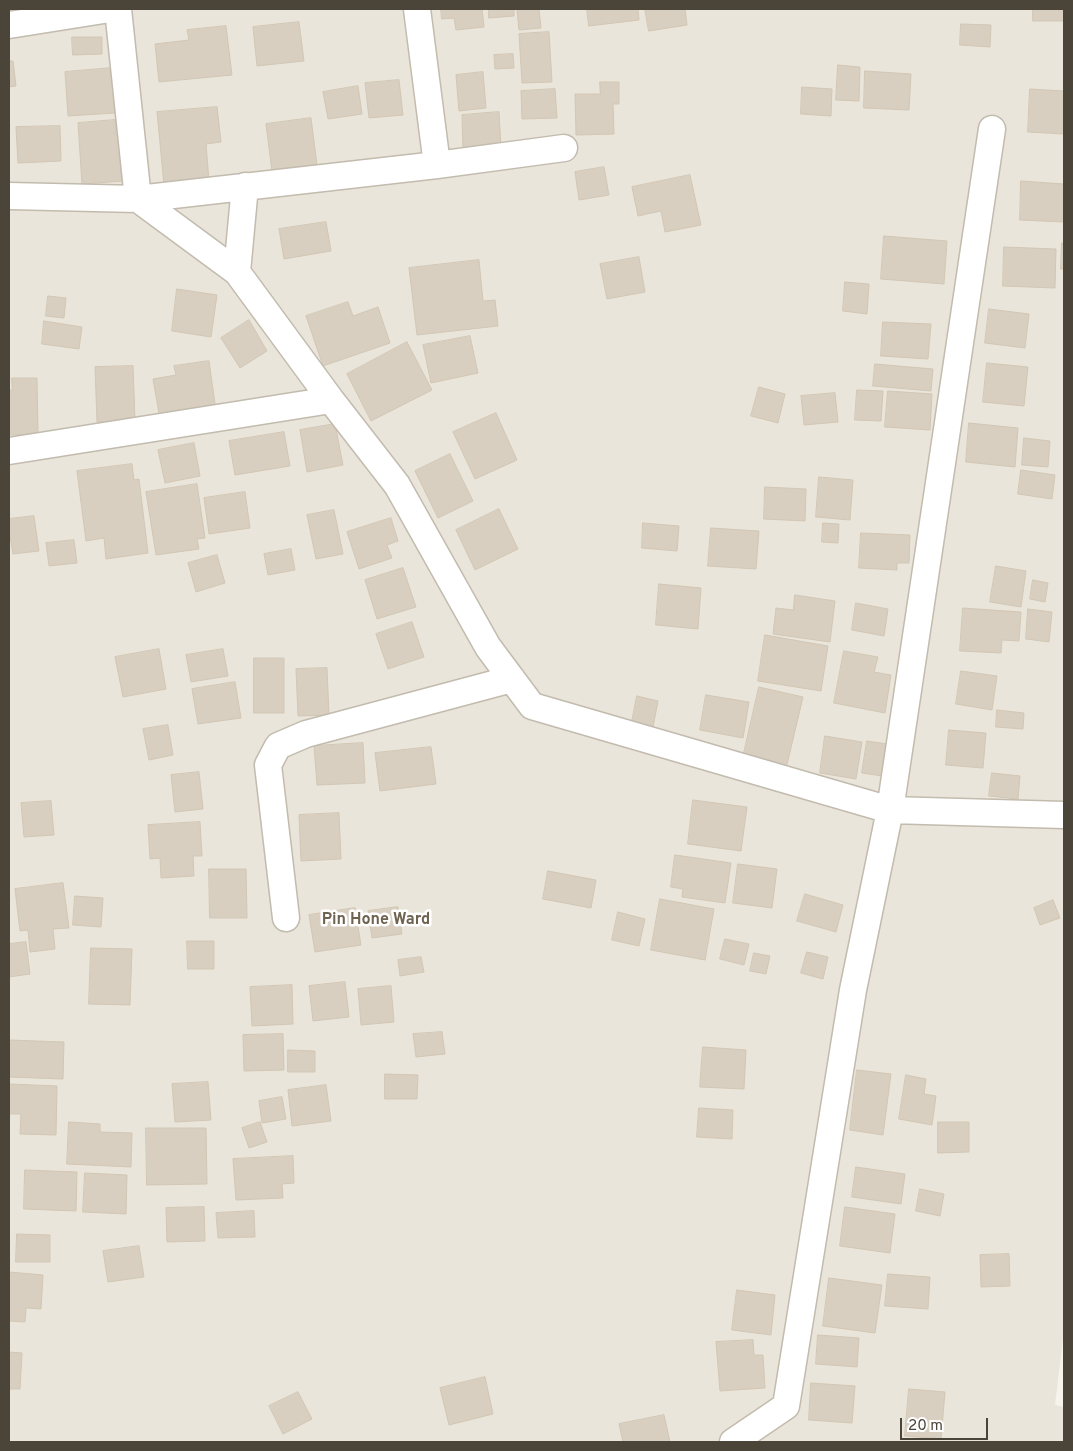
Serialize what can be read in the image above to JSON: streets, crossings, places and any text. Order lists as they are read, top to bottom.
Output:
{
  "districts": ["Pin Hone Ward"],
  "scale_bar": "20 m"
}
